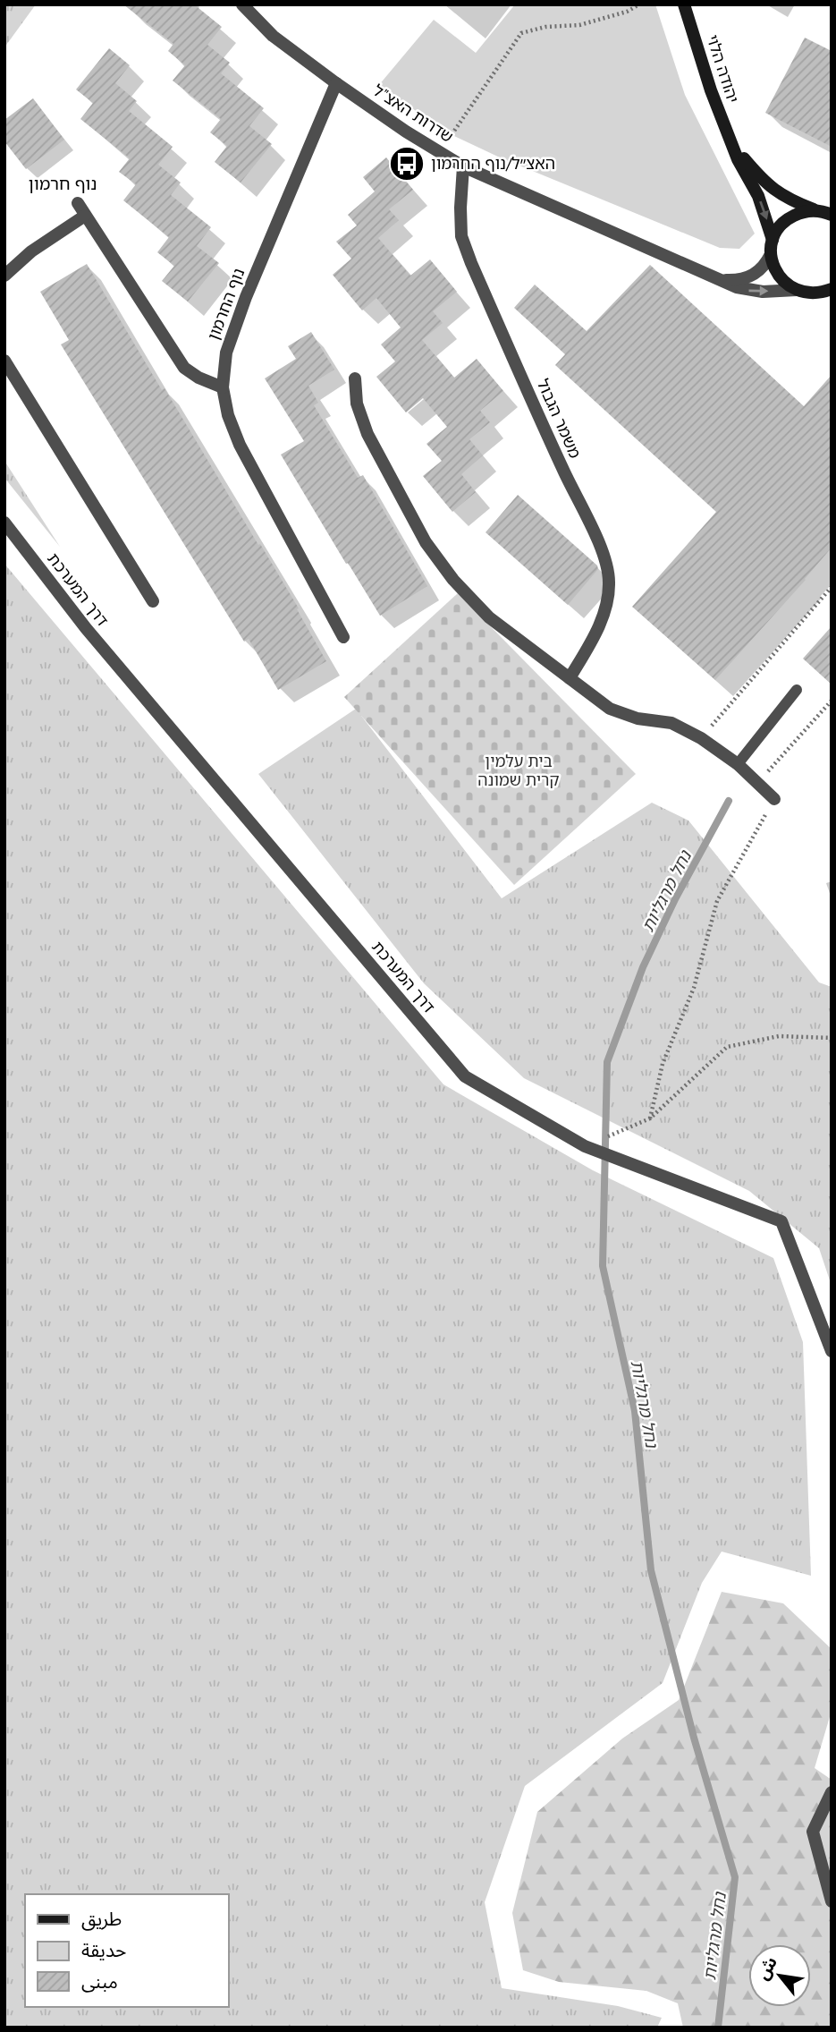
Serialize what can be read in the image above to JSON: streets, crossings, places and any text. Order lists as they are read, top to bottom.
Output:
{
  "streets": {
    "street": [
      "יהודה הלוי",
      "שדרות האצ\"ל",
      "נוף החרמון",
      "משמר הגבול",
      "דרך המערכת"
    ]
  },
  "crossings": [
    ["שדרות האצ\"ל", "נוף החרמון"],
    ["שדרות האצ\"ל", "משמר הגבול"]
  ],
  "districts": ["נוף חרמון"],
  "water": ["נחל מרגליות"],
  "parks": ["בית עלמין קרית שמונה"],
  "places": {
    "bus stop": ["האצ״ל/נוף החרמון"]
  },
  "legend": ["طريق", "حديقة", "مبنى"],
  "north": "top left"
}
